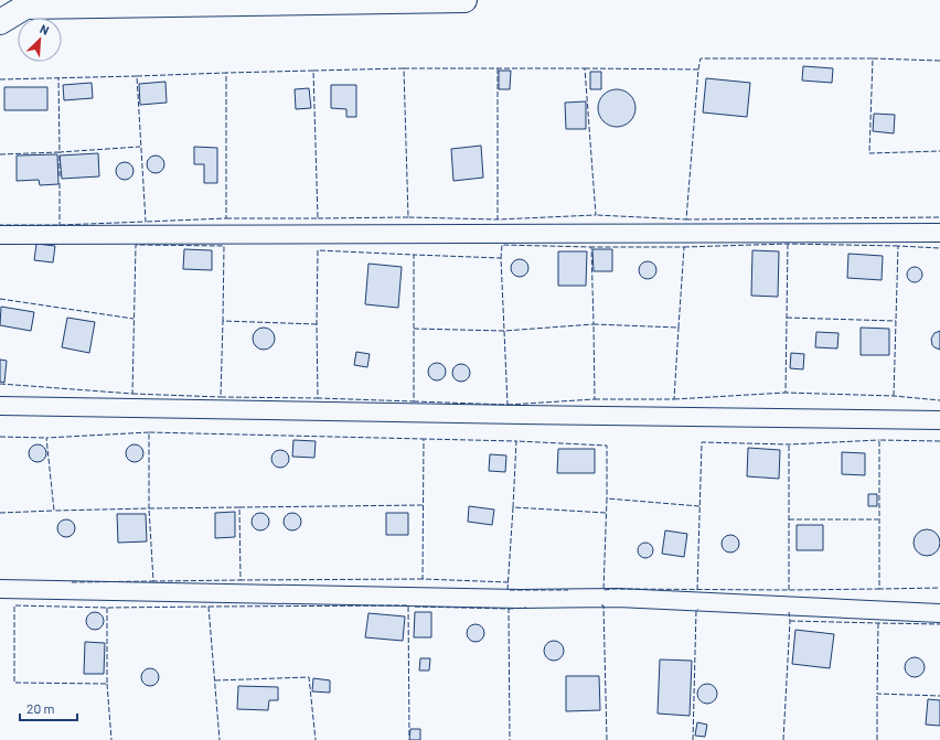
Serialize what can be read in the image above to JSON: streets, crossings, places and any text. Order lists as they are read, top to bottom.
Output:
{
  "scale_bar": "20 m",
  "north": "top right"
}
